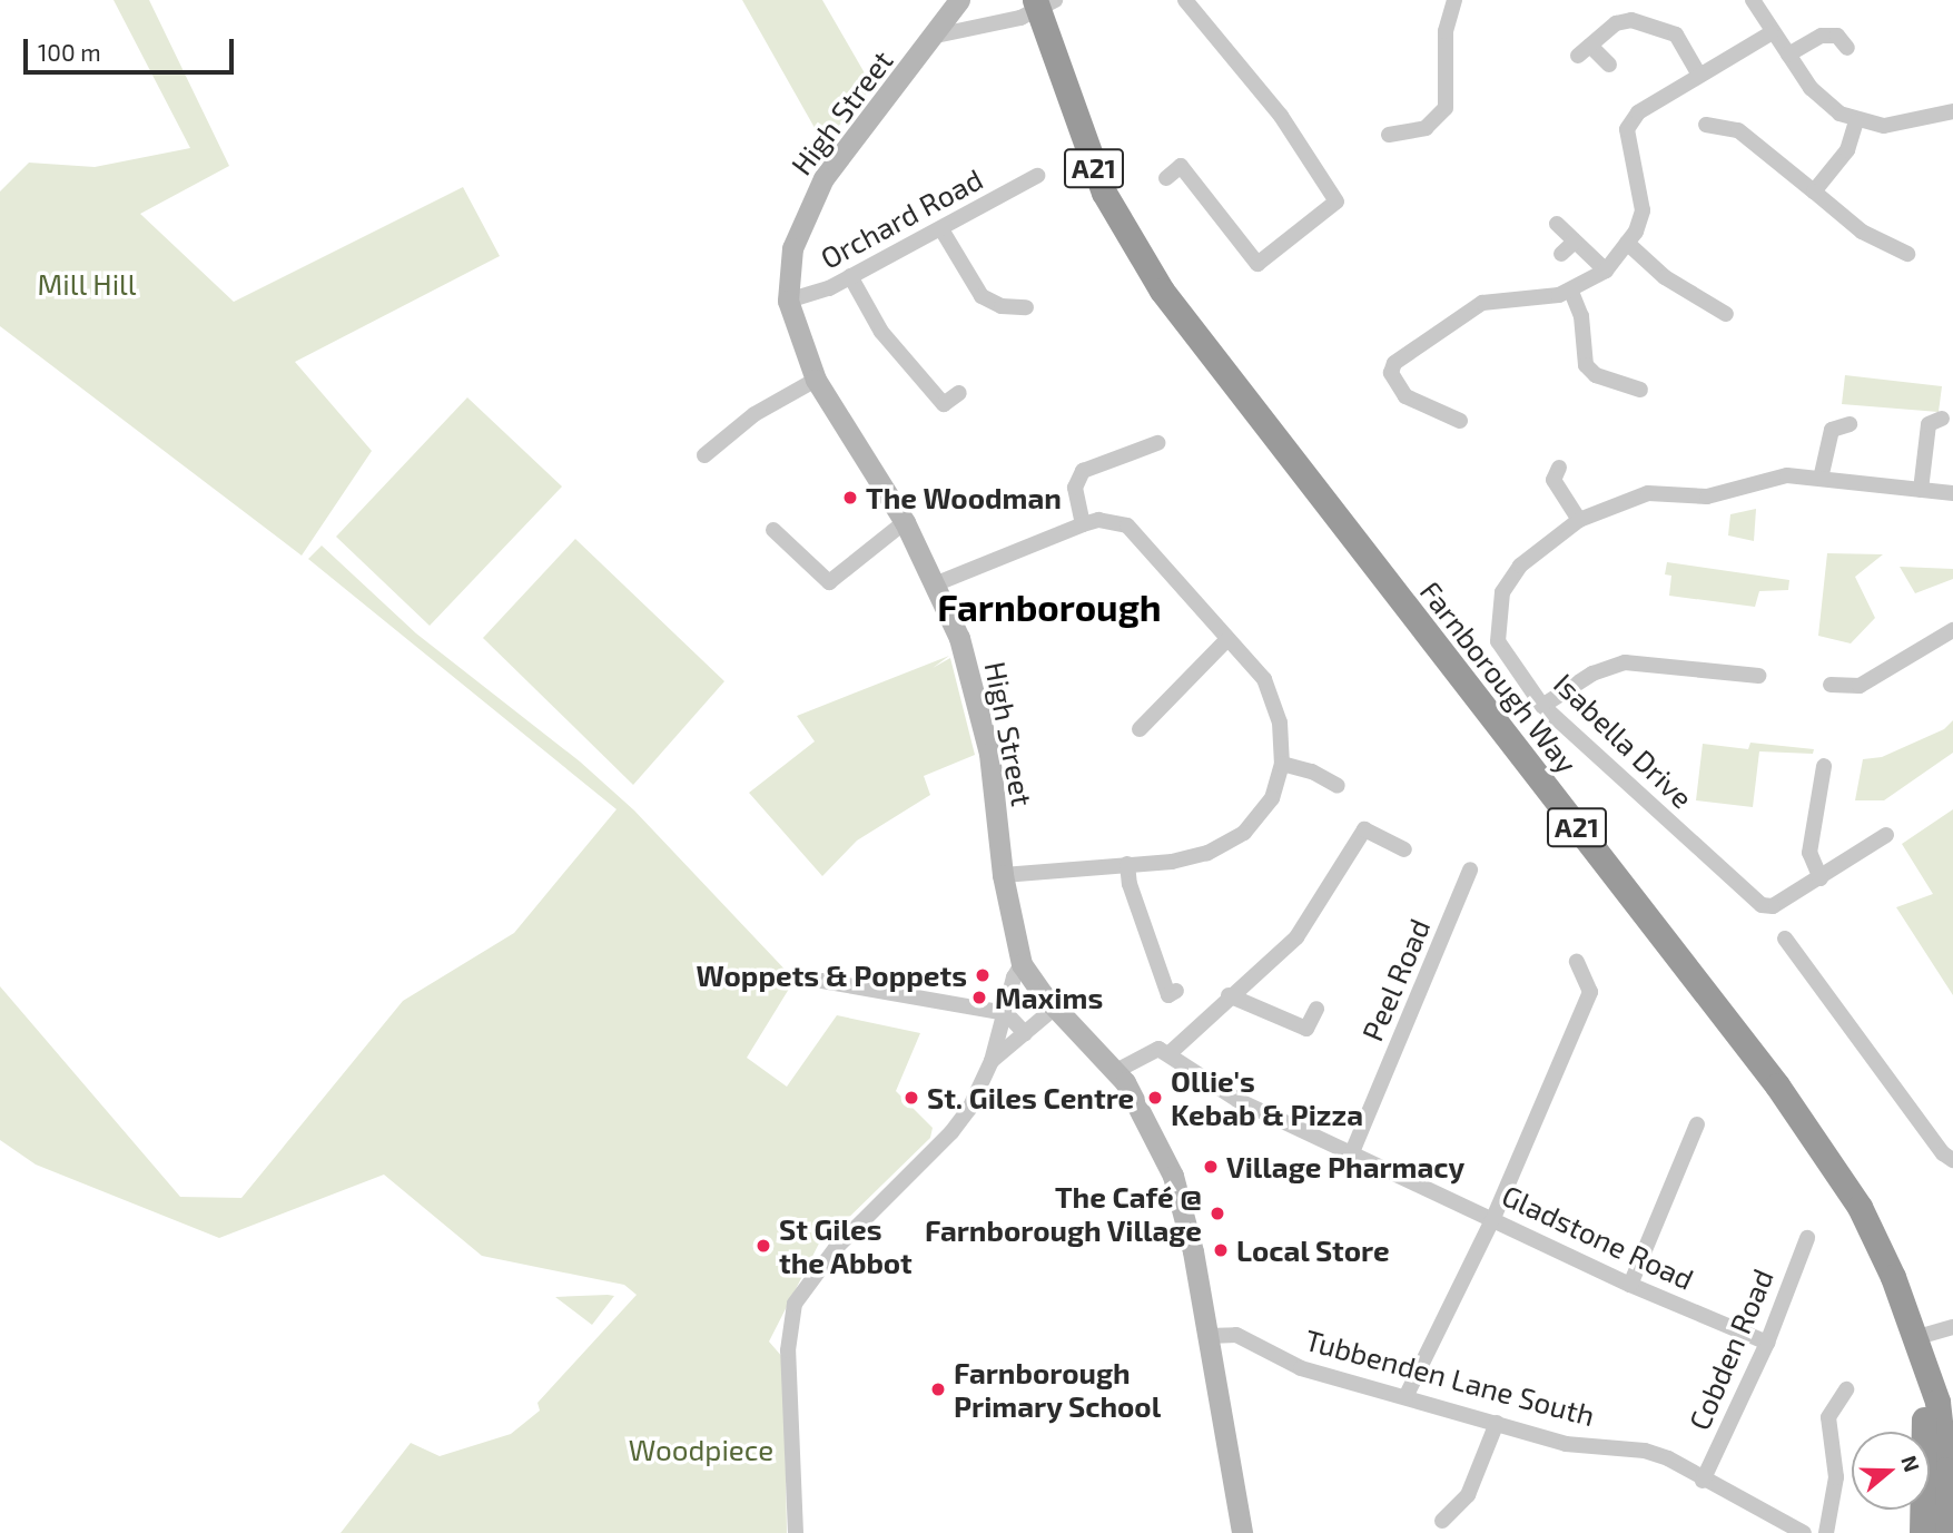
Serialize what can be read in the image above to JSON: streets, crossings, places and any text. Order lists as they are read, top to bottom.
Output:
{
  "streets": {
    "highway": ["A21", "Farnborough Way"],
    "main road": ["High Street"],
    "street": [
      "Orchard Road",
      "Isabella Drive",
      "Peel Road",
      "Gladstone Road",
      "Cobden Road",
      "Tubbenden Lane South"
    ]
  },
  "crossings": [
    ["High Street", "Orchard Road"],
    ["High Street", "Tubbenden Lane South"],
    ["Peel Road", "Gladstone Road"],
    ["Gladstone Road", "Cobden Road"],
    ["Cobden Road", "Tubbenden Lane South"]
  ],
  "districts": ["Farnborough"],
  "parks": ["Mill Hill", "Woodpiece"],
  "places": [
    "The Woodman",
    "Woppets & Poppets",
    "Maxims",
    "St. Giles Centre",
    "Ollie's Kebab & Pizza",
    "Village Pharmacy",
    "The Café @ Farnborough Village",
    "St Giles the Abbot",
    "Local Store",
    "Farnborough Primary School"
  ],
  "scale_bar": "100 m",
  "north": "right"
}
